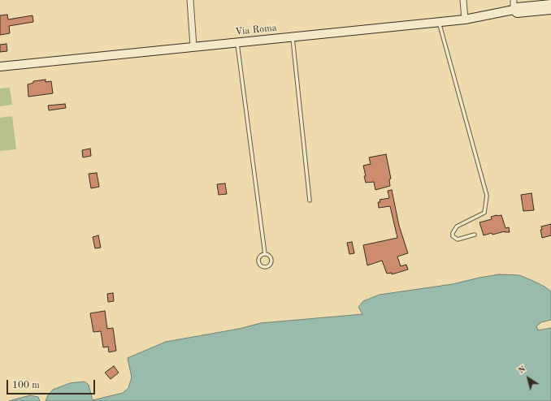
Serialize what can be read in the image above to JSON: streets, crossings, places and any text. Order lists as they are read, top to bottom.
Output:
{
  "streets": {
    "street": ["Via Roma"]
  },
  "scale_bar": "100 m",
  "north": "top left"
}
